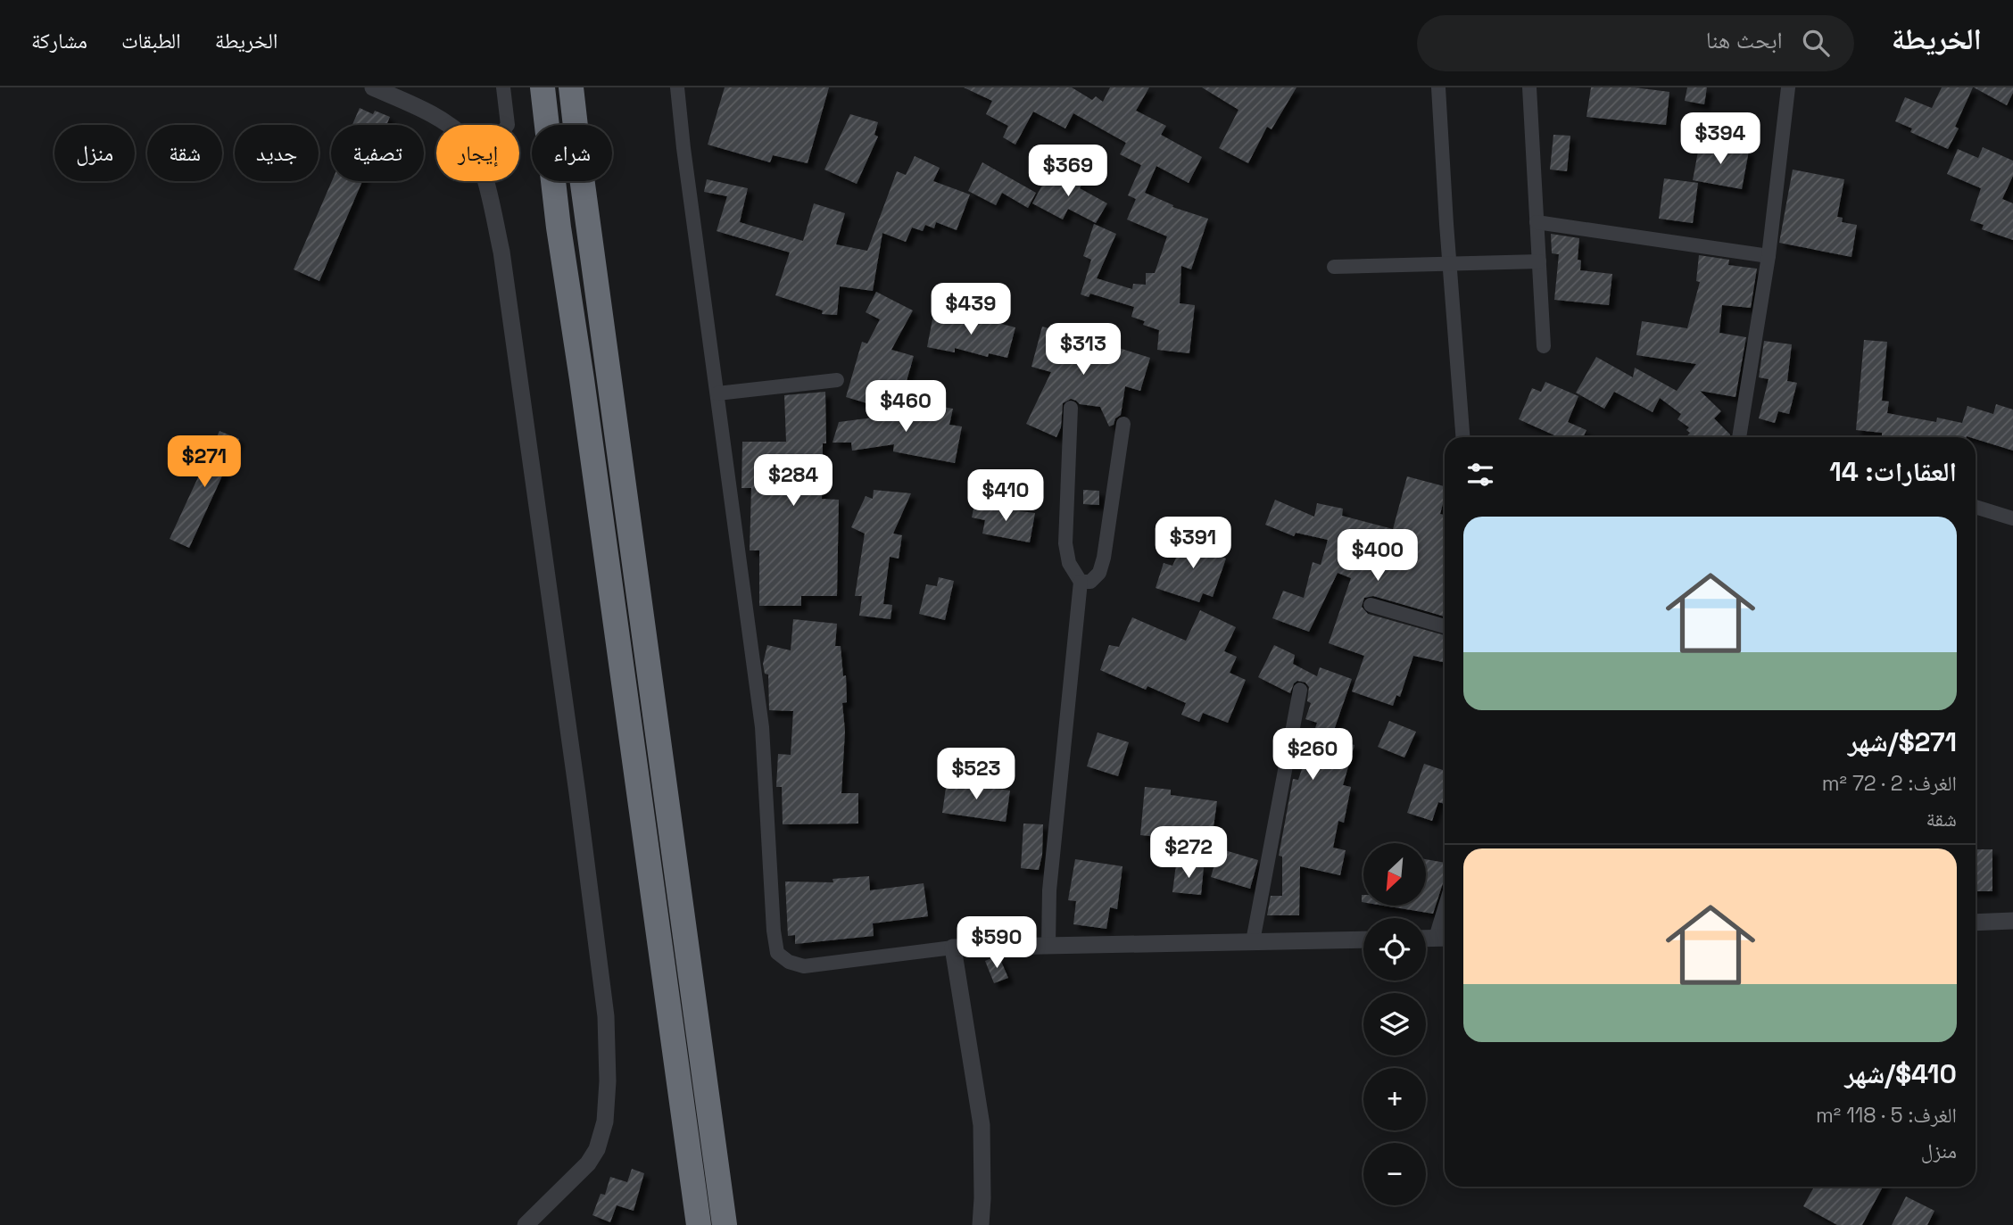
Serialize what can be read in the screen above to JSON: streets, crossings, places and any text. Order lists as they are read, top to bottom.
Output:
{
  "north": "bottom left",
  "page": {
    "header": "الخريطة",
    "search": "ابحث هنا",
    "nav": ["الخريطة", "الطبقات", "مشاركة"],
    "price": [
      "$394",
      "$369",
      "$439",
      "$313",
      "$460",
      "$271",
      "$284",
      "$410",
      "$391",
      "$400",
      "$260",
      "$523",
      "$272",
      "$590"
    ],
    "chip": [
      "شراء",
      "إيجار",
      "تصفية",
      "جديد",
      "شقة",
      "منزل"
    ],
    "heading": "العقارات: 14",
    "list": [
      {
        "name": "$271/شهر",
        "note": "الغرف: 2 · 72 m² · شقة"
      },
      {
        "name": "$410/شهر",
        "note": "الغرف: 5 · 118 m² · منزل"
      }
    ],
    "map_buttons": ["+", "−"]
  }
}
